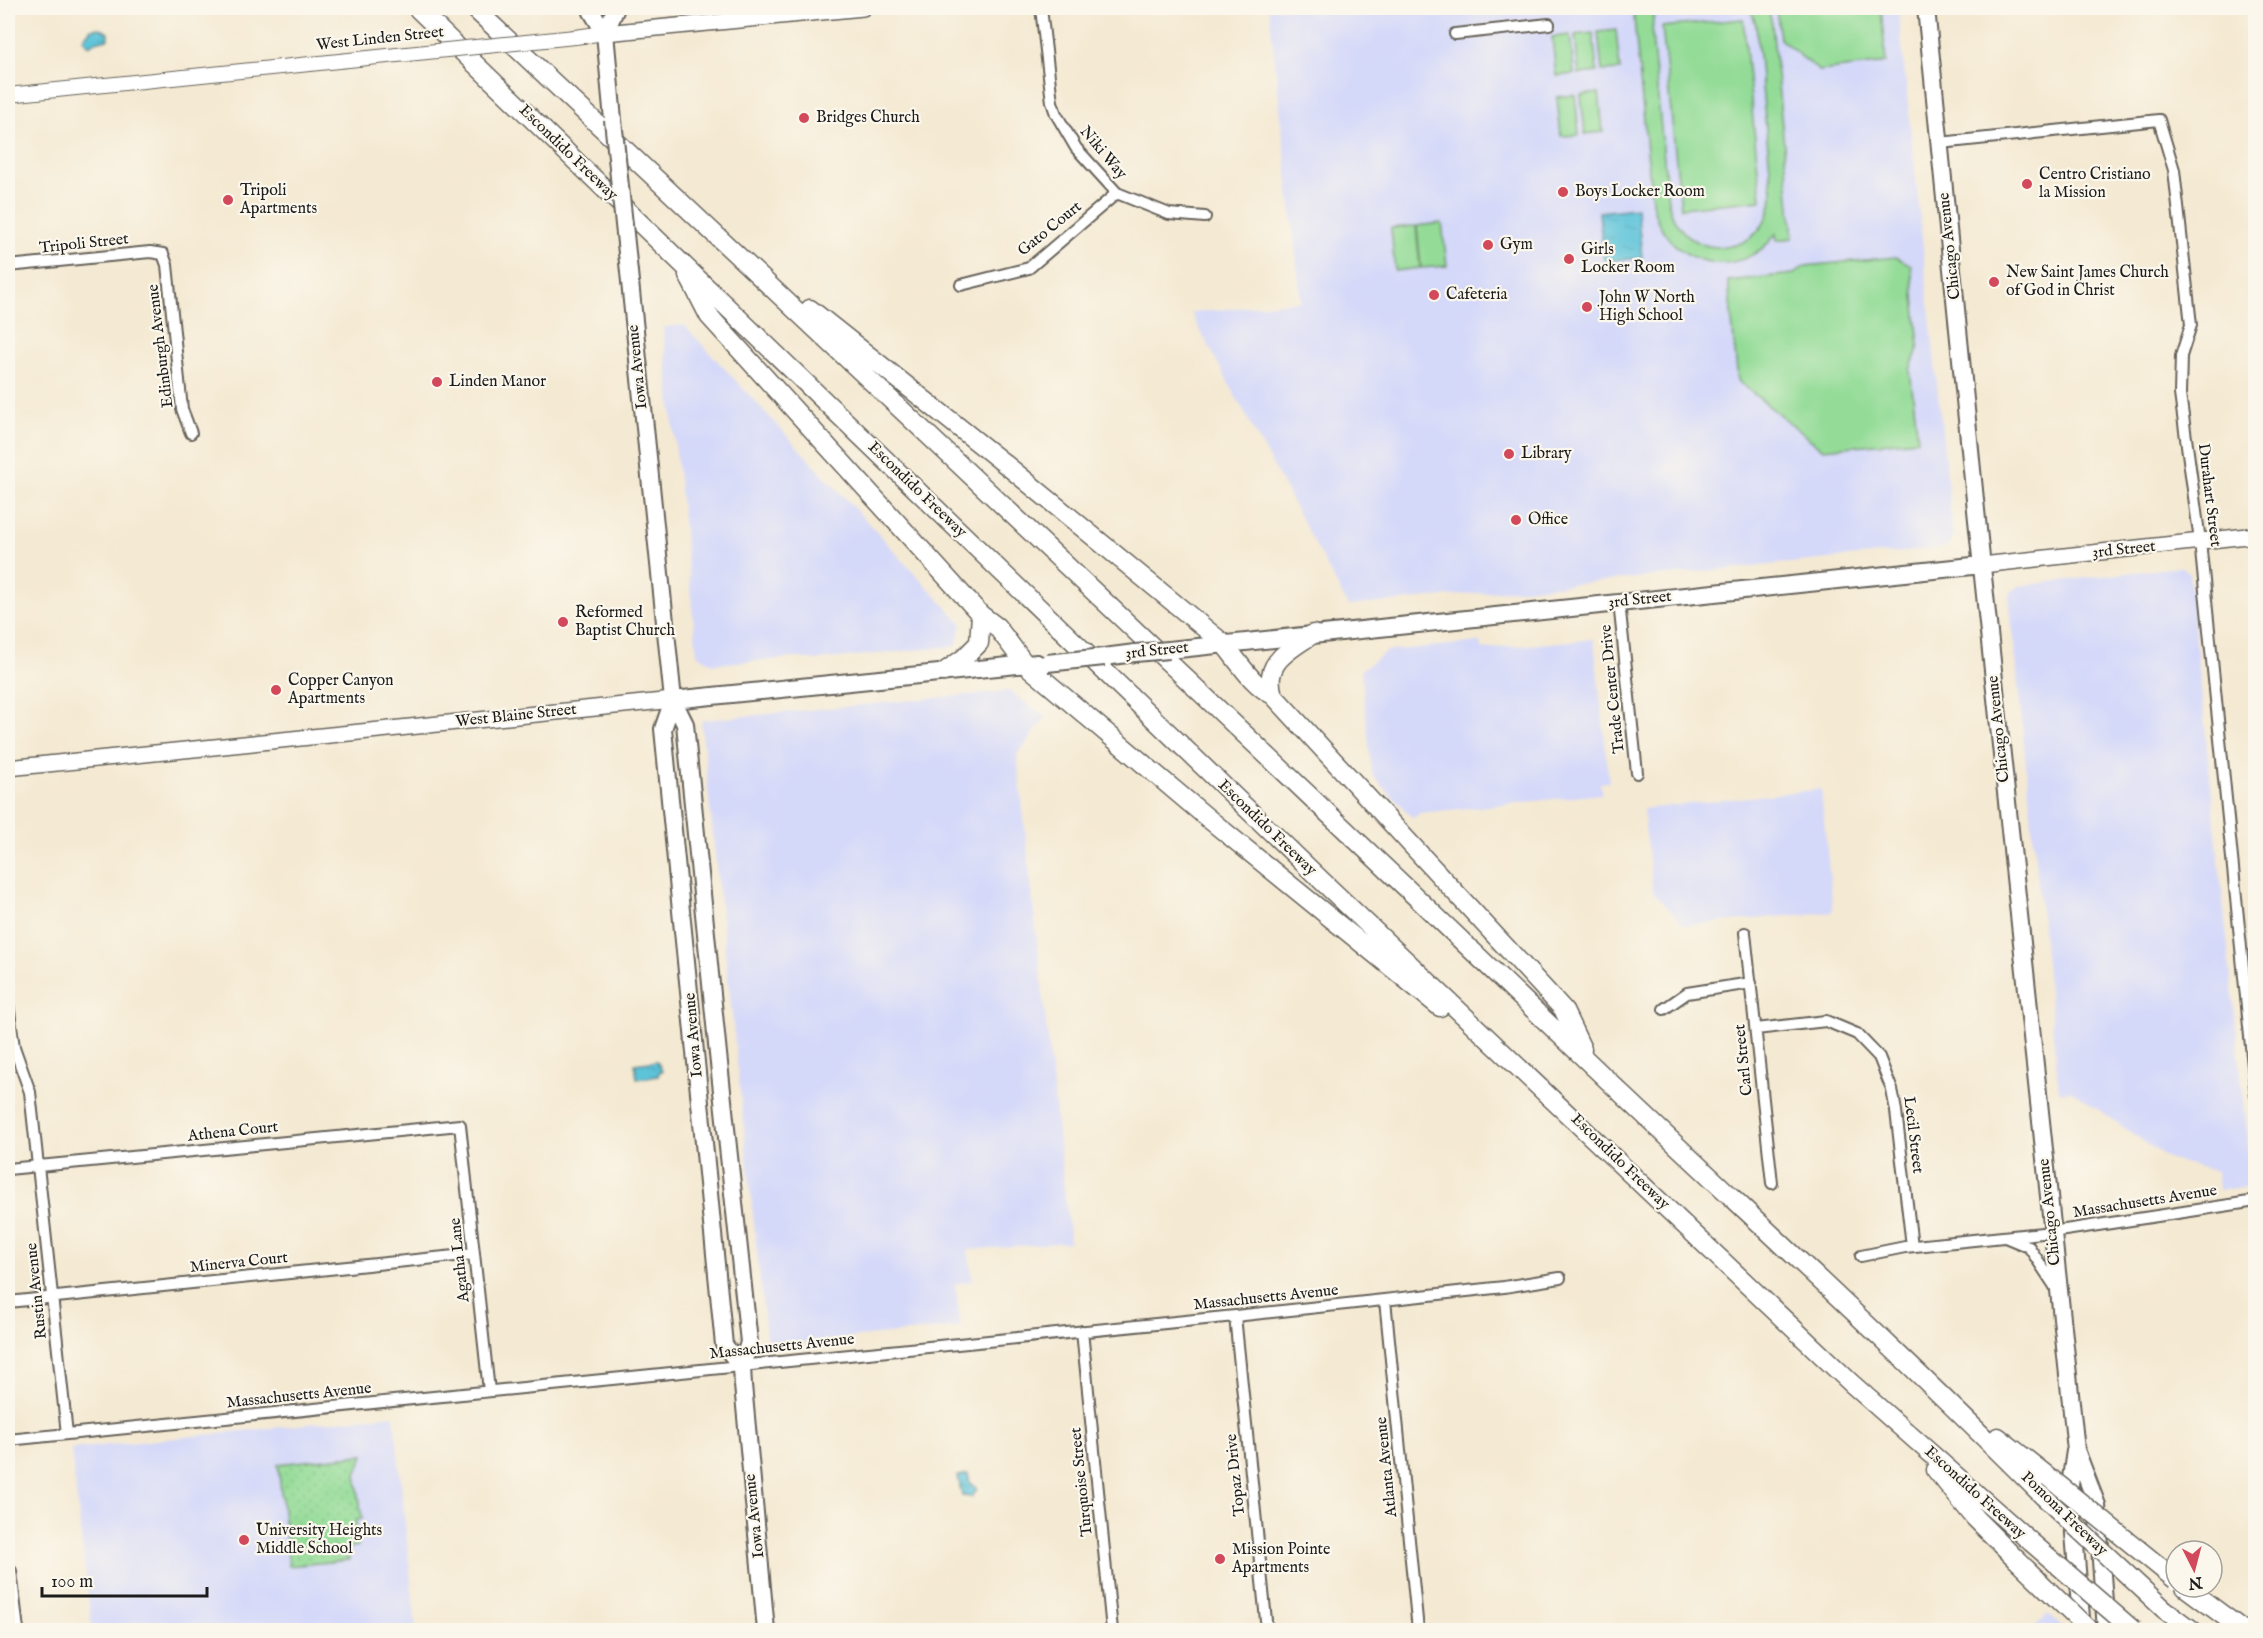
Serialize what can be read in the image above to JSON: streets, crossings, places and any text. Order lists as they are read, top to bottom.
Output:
{
  "streets": {
    "highway": ["Escondido Freeway", "Pomona Freeway"],
    "main road": [
      "West Linden Street",
      "Chicago Avenue",
      "Iowa Avenue",
      "3rd Street",
      "West Blaine Street"
    ],
    "street": [
      "Niki Way",
      "Gato Court",
      "Tripoli Street",
      "Edinburgh Avenue",
      "Durahart Street",
      "Trade Center Drive",
      "Carl Street",
      "Athena Court",
      "Lecil Street",
      "Massachusetts Avenue",
      "Agatha Lane",
      "Minerva Court",
      "Rustin Avenue",
      "Atlanta Avenue",
      "Topaz Drive",
      "Turquoise Street"
    ]
  },
  "crossings": [
    ["West Linden Street", "Iowa Avenue"],
    ["Niki Way", "Gato Court"],
    ["Tripoli Street", "Edinburgh Avenue"],
    ["Chicago Avenue", "Durahart Street"],
    ["Chicago Avenue", "3rd Street"],
    ["Chicago Avenue", "Massachusetts Avenue"],
    ["Iowa Avenue", "West Blaine Street"],
    ["Iowa Avenue", "Massachusetts Avenue"],
    ["Durahart Street", "3rd Street"],
    ["3rd Street", "Trade Center Drive"],
    ["3rd Street", "West Blaine Street"],
    ["Carl Street", "Lecil Street"],
    ["Athena Court", "Agatha Lane"],
    ["Athena Court", "Rustin Avenue"],
    ["Lecil Street", "Massachusetts Avenue"],
    ["Massachusetts Avenue", "Agatha Lane"],
    ["Massachusetts Avenue", "Rustin Avenue"],
    ["Massachusetts Avenue", "Atlanta Avenue"],
    ["Massachusetts Avenue", "Topaz Drive"],
    ["Massachusetts Avenue", "Turquoise Street"],
    ["Agatha Lane", "Minerva Court"],
    ["Minerva Court", "Rustin Avenue"]
  ],
  "places": [
    "Bridges Church",
    "Centro Cristiano la Mission",
    "Boys Locker Room",
    "Tripoli Apartments",
    "Gym",
    "Girls Locker Room",
    "New Saint James Church of God in Christ",
    "Cafeteria",
    "John W North High School",
    "Linden Manor",
    "Library",
    "Office",
    "Reformed Baptist Church",
    "Copper Canyon Apartments",
    "University Heights Middle School",
    "Mission Pointe Apartments"
  ],
  "scale_bar": "100 m",
  "north": "bottom"
}
